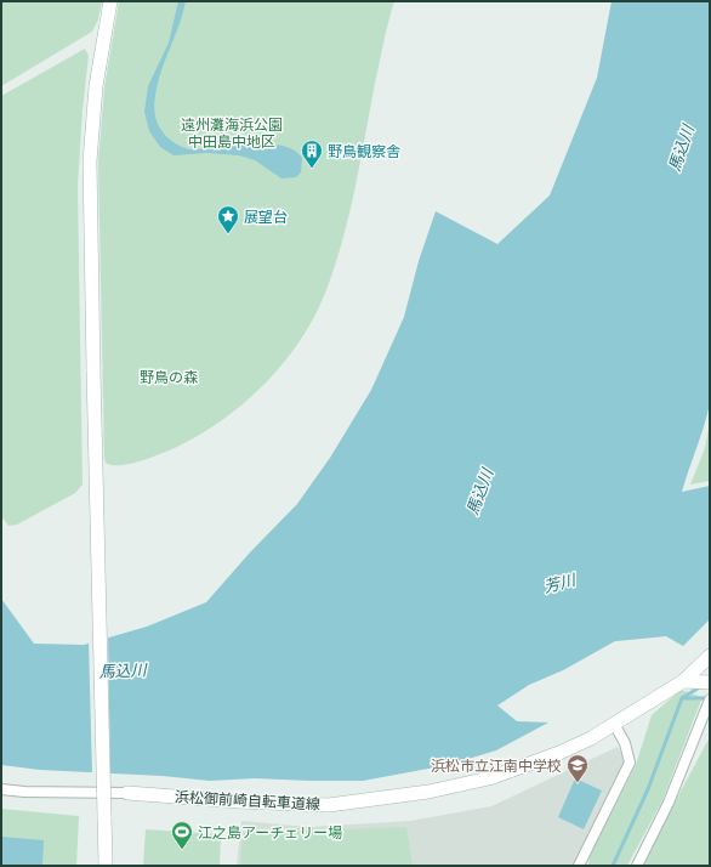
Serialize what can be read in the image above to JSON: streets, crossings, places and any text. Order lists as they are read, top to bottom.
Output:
{
  "streets": {
    "street": ["浜松御前崎自転車道線"]
  },
  "water": ["馬込川", "芳川"],
  "parks": ["遠州灘海浜公園 中田島中地区", "野鳥の森"],
  "places": {
    "building": ["野鳥観察舎"],
    "place": ["展望台"],
    "school or university": ["浜松市立江南中学校"],
    "sports": ["江之島アーチェリー場"]
  }
}
